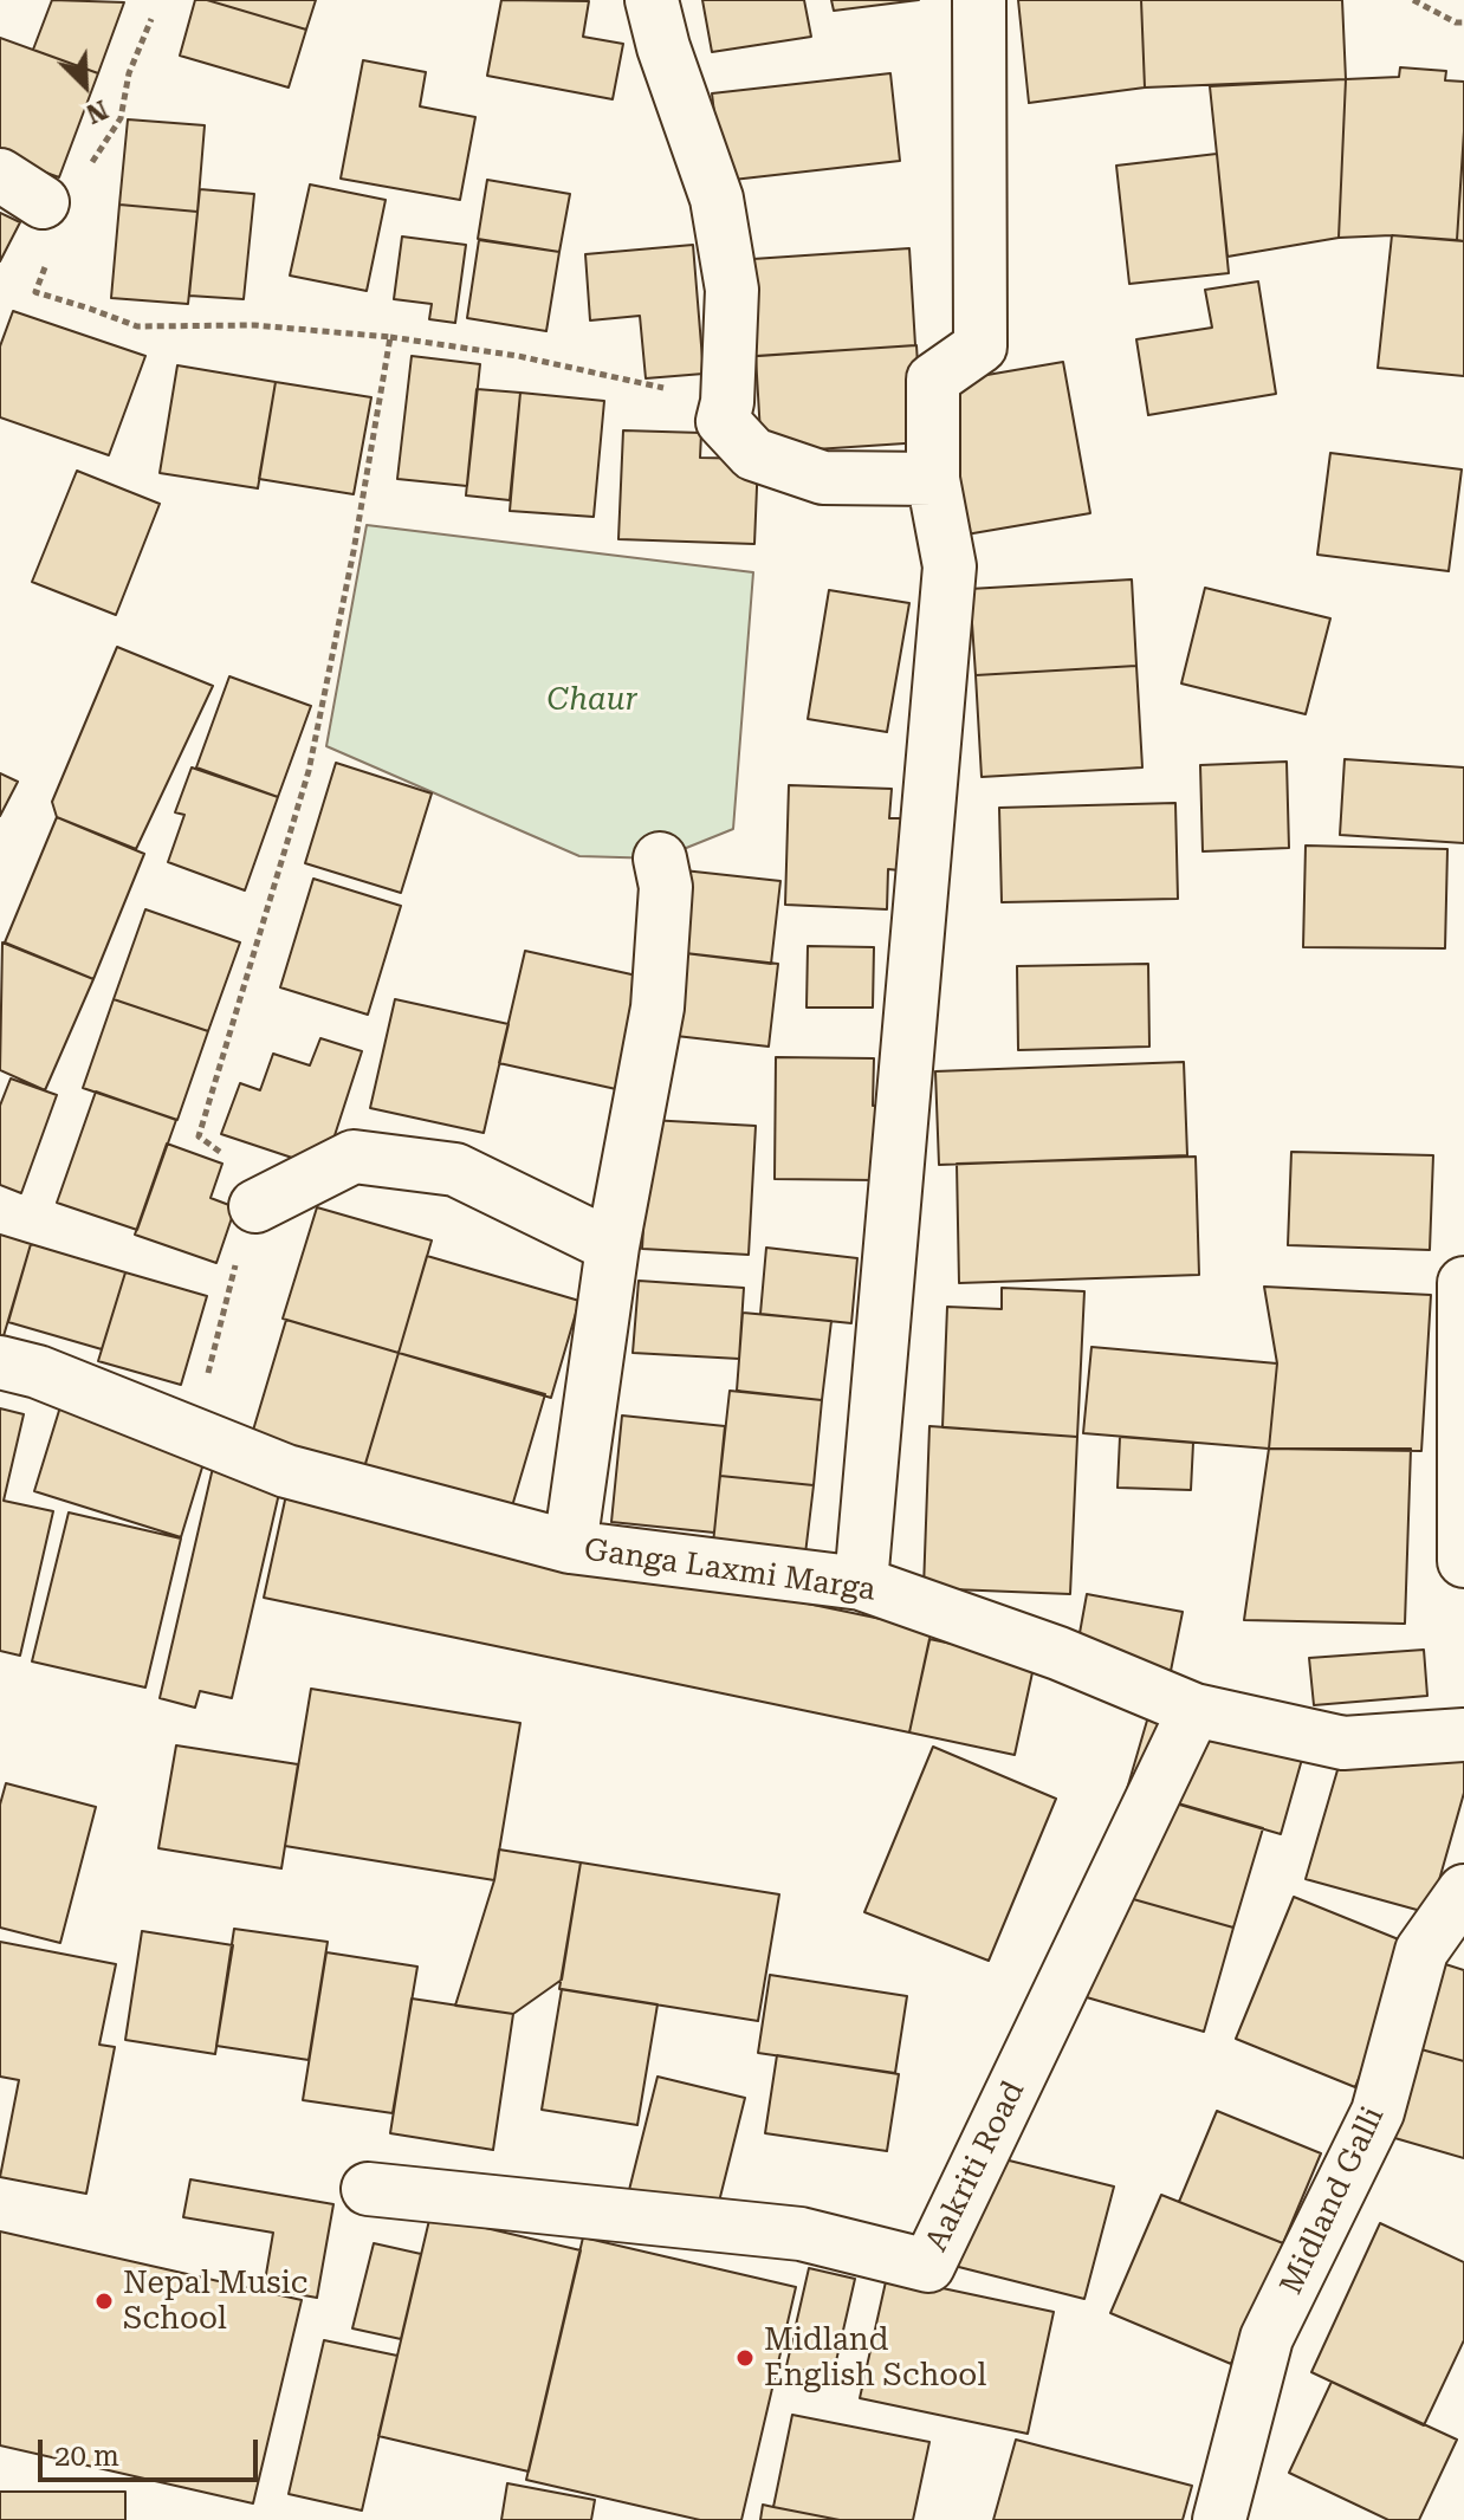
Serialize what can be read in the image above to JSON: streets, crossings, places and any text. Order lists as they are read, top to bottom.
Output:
{
  "streets": {
    "street": ["Ganga Laxmi Marga", "Aakriti Road", "Midland Galli"]
  },
  "crossings": [
    ["Ganga Laxmi Marga", "Aakriti Road"]
  ],
  "parks": ["Chaur"],
  "places": ["Nepal Music School", "Midland English School"],
  "scale_bar": "20 m",
  "north": "bottom right"
}
